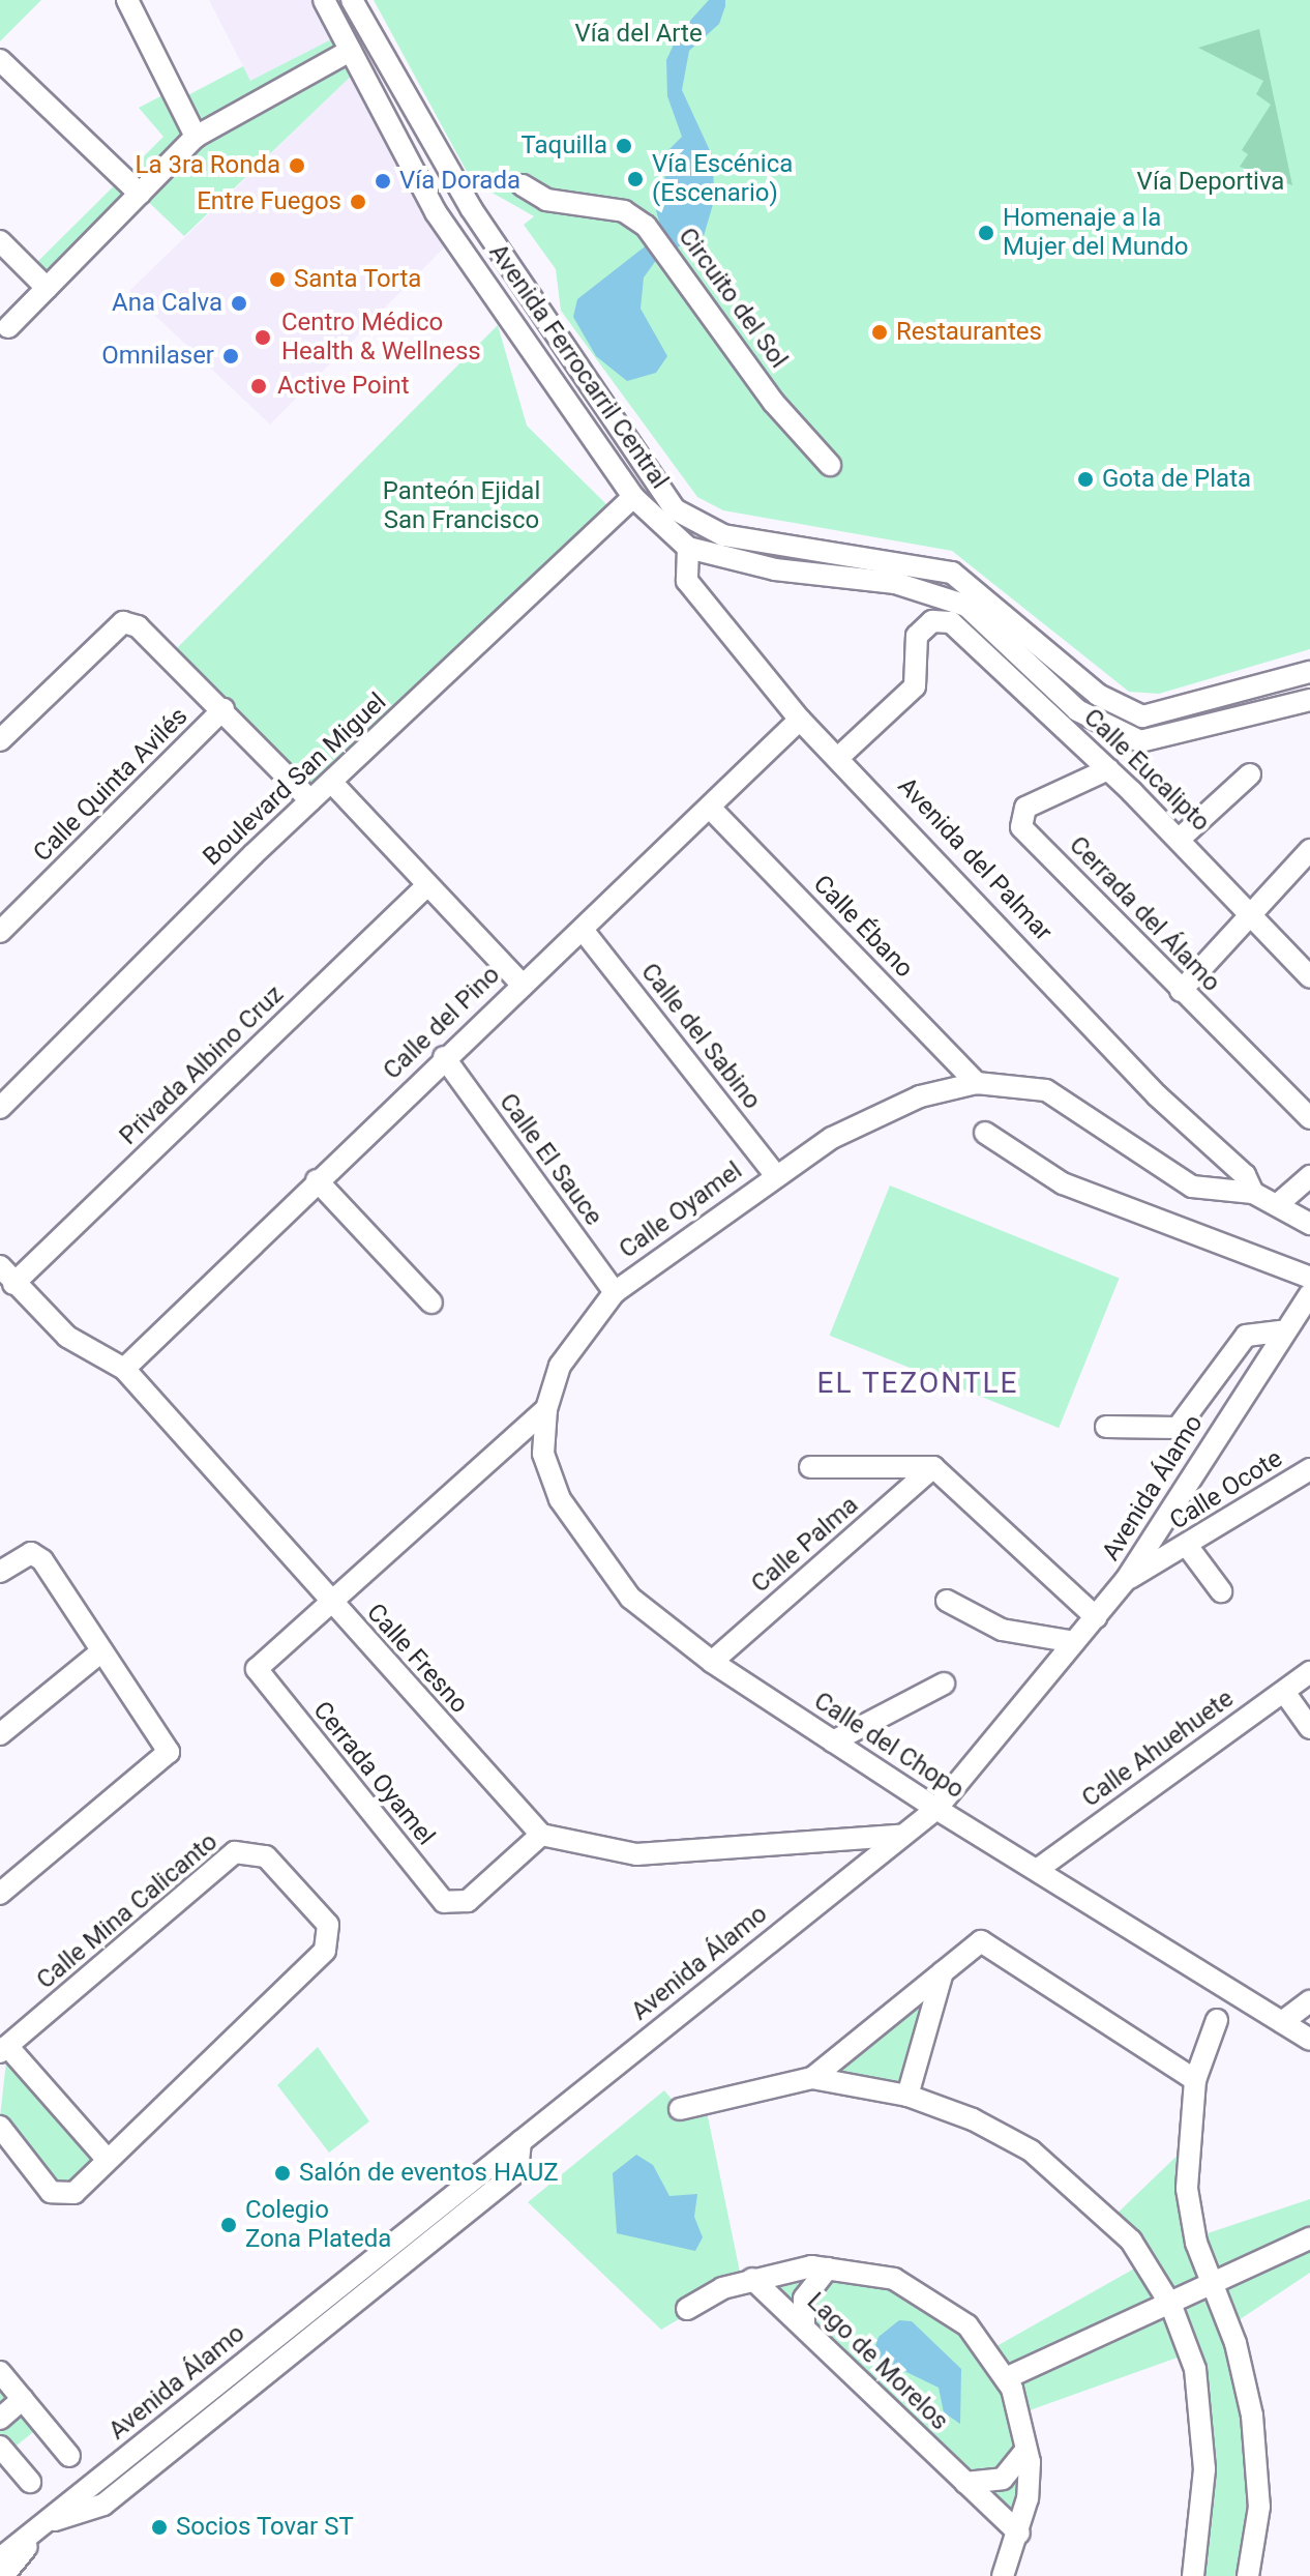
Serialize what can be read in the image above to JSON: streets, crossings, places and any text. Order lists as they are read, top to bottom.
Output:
{
  "streets": {
    "street": [
      "Circuito del Sol",
      "Avenida Ferrocarril Central",
      "Calle Eucalipto",
      "Boulevard San Miguel",
      "Calle Quinta Avilés",
      "Avenida del Palmar",
      "Cerrada del Álamo",
      "Calle Ébano",
      "Calle del Pino",
      "Calle del Sabino",
      "Privada Albino Cruz",
      "Calle El Sauce",
      "Calle Oyamel",
      "Avenida Álamo",
      "Calle Ocote",
      "Calle Palma",
      "Calle Fresno",
      "Calle del Chopo",
      "Calle Ahuehuete",
      "Cerrada Oyamel",
      "Calle Mina Calicanto",
      "Lago de Morelos"
    ]
  },
  "crossings": [
    ["Avenida Ferrocarril Central", "Boulevard San Miguel"],
    ["Avenida Ferrocarril Central", "Avenida del Palmar"],
    ["Calle Eucalipto", "Avenida del Palmar"],
    ["Calle Eucalipto", "Cerrada del Álamo"],
    ["Avenida del Palmar", "Calle del Pino"],
    ["Avenida del Palmar", "Calle Oyamel"],
    ["Calle Ébano", "Calle del Pino"],
    ["Calle Ébano", "Calle Oyamel"],
    ["Calle del Pino", "Calle del Sabino"],
    ["Calle del Pino", "Calle El Sauce"],
    ["Calle del Pino", "Calle Fresno"],
    ["Calle del Sabino", "Calle Oyamel"],
    ["Privada Albino Cruz", "Calle Fresno"],
    ["Calle El Sauce", "Calle Oyamel"],
    ["Calle Oyamel", "Calle del Chopo"],
    ["Avenida Álamo", "Calle Ocote"],
    ["Avenida Álamo", "Calle del Chopo"],
    ["Calle Palma", "Calle del Chopo"],
    ["Calle Fresno", "Cerrada Oyamel"],
    ["Calle del Chopo", "Calle Ahuehuete"]
  ],
  "districts": ["EL TEZONTLE"],
  "parks": ["Vía del Arte", "Vía Deportiva", "Panteón Ejidal San Francisco"],
  "places": [
    "Taquilla",
    "La 3ra Ronda",
    "Vía Escénica (Escenario)",
    "Vía Dorada",
    "Entre Fuegos",
    "Homenaje a la Mujer del Mundo",
    "Santa Torta",
    "Ana Calva",
    "Restaurantes",
    "Centro Médico Health & Wellness",
    "Omnilaser",
    "Active Point",
    "Gota de Plata",
    "Salón de eventos HAUZ",
    "Colegio Zona Plateda",
    "Socios Tovar ST"
  ]
}
